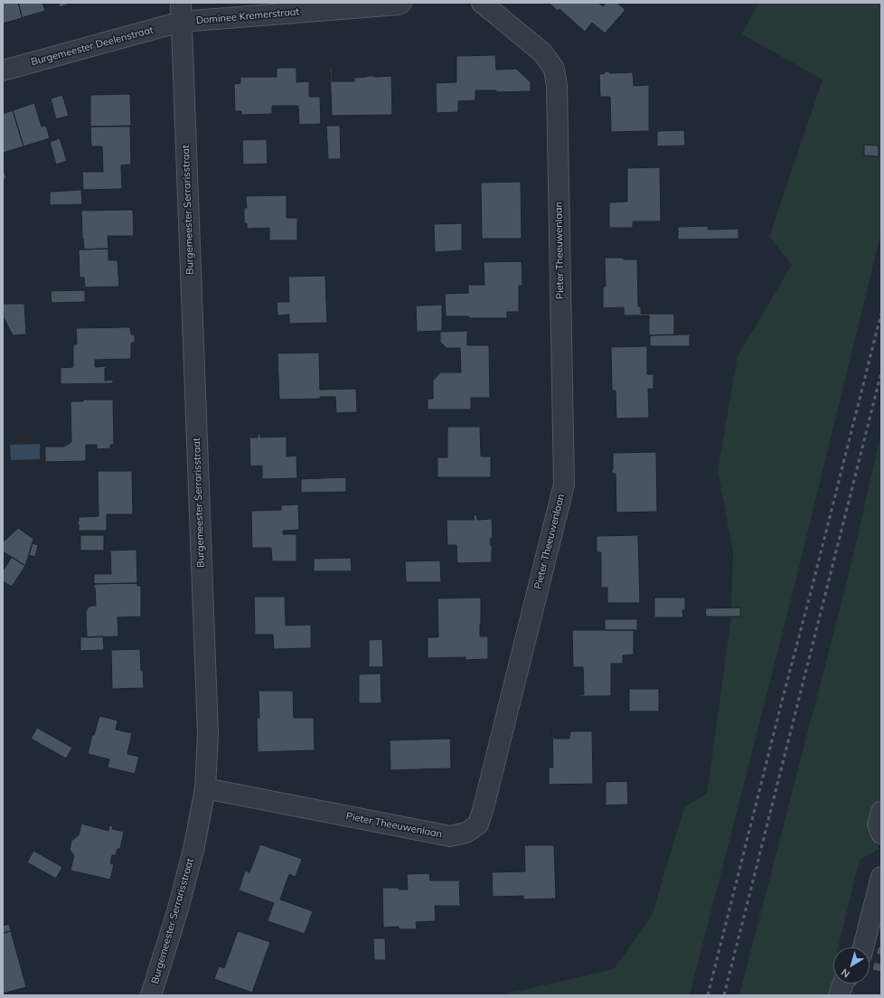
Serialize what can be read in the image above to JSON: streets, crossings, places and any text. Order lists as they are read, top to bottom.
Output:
{
  "streets": {
    "street": [
      "Dominee Kremerstraat",
      "Burgemeester Deelenstraat",
      "Burgemeester Serrarisstraat",
      "Pieter Theeuwenlaan"
    ]
  },
  "crossings": [
    ["Dominee Kremerstraat", "Burgemeester Deelenstraat"],
    ["Dominee Kremerstraat", "Burgemeester Serrarisstraat"],
    ["Burgemeester Deelenstraat", "Burgemeester Serrarisstraat"],
    ["Burgemeester Serrarisstraat", "Pieter Theeuwenlaan"]
  ],
  "north": "bottom left"
}
